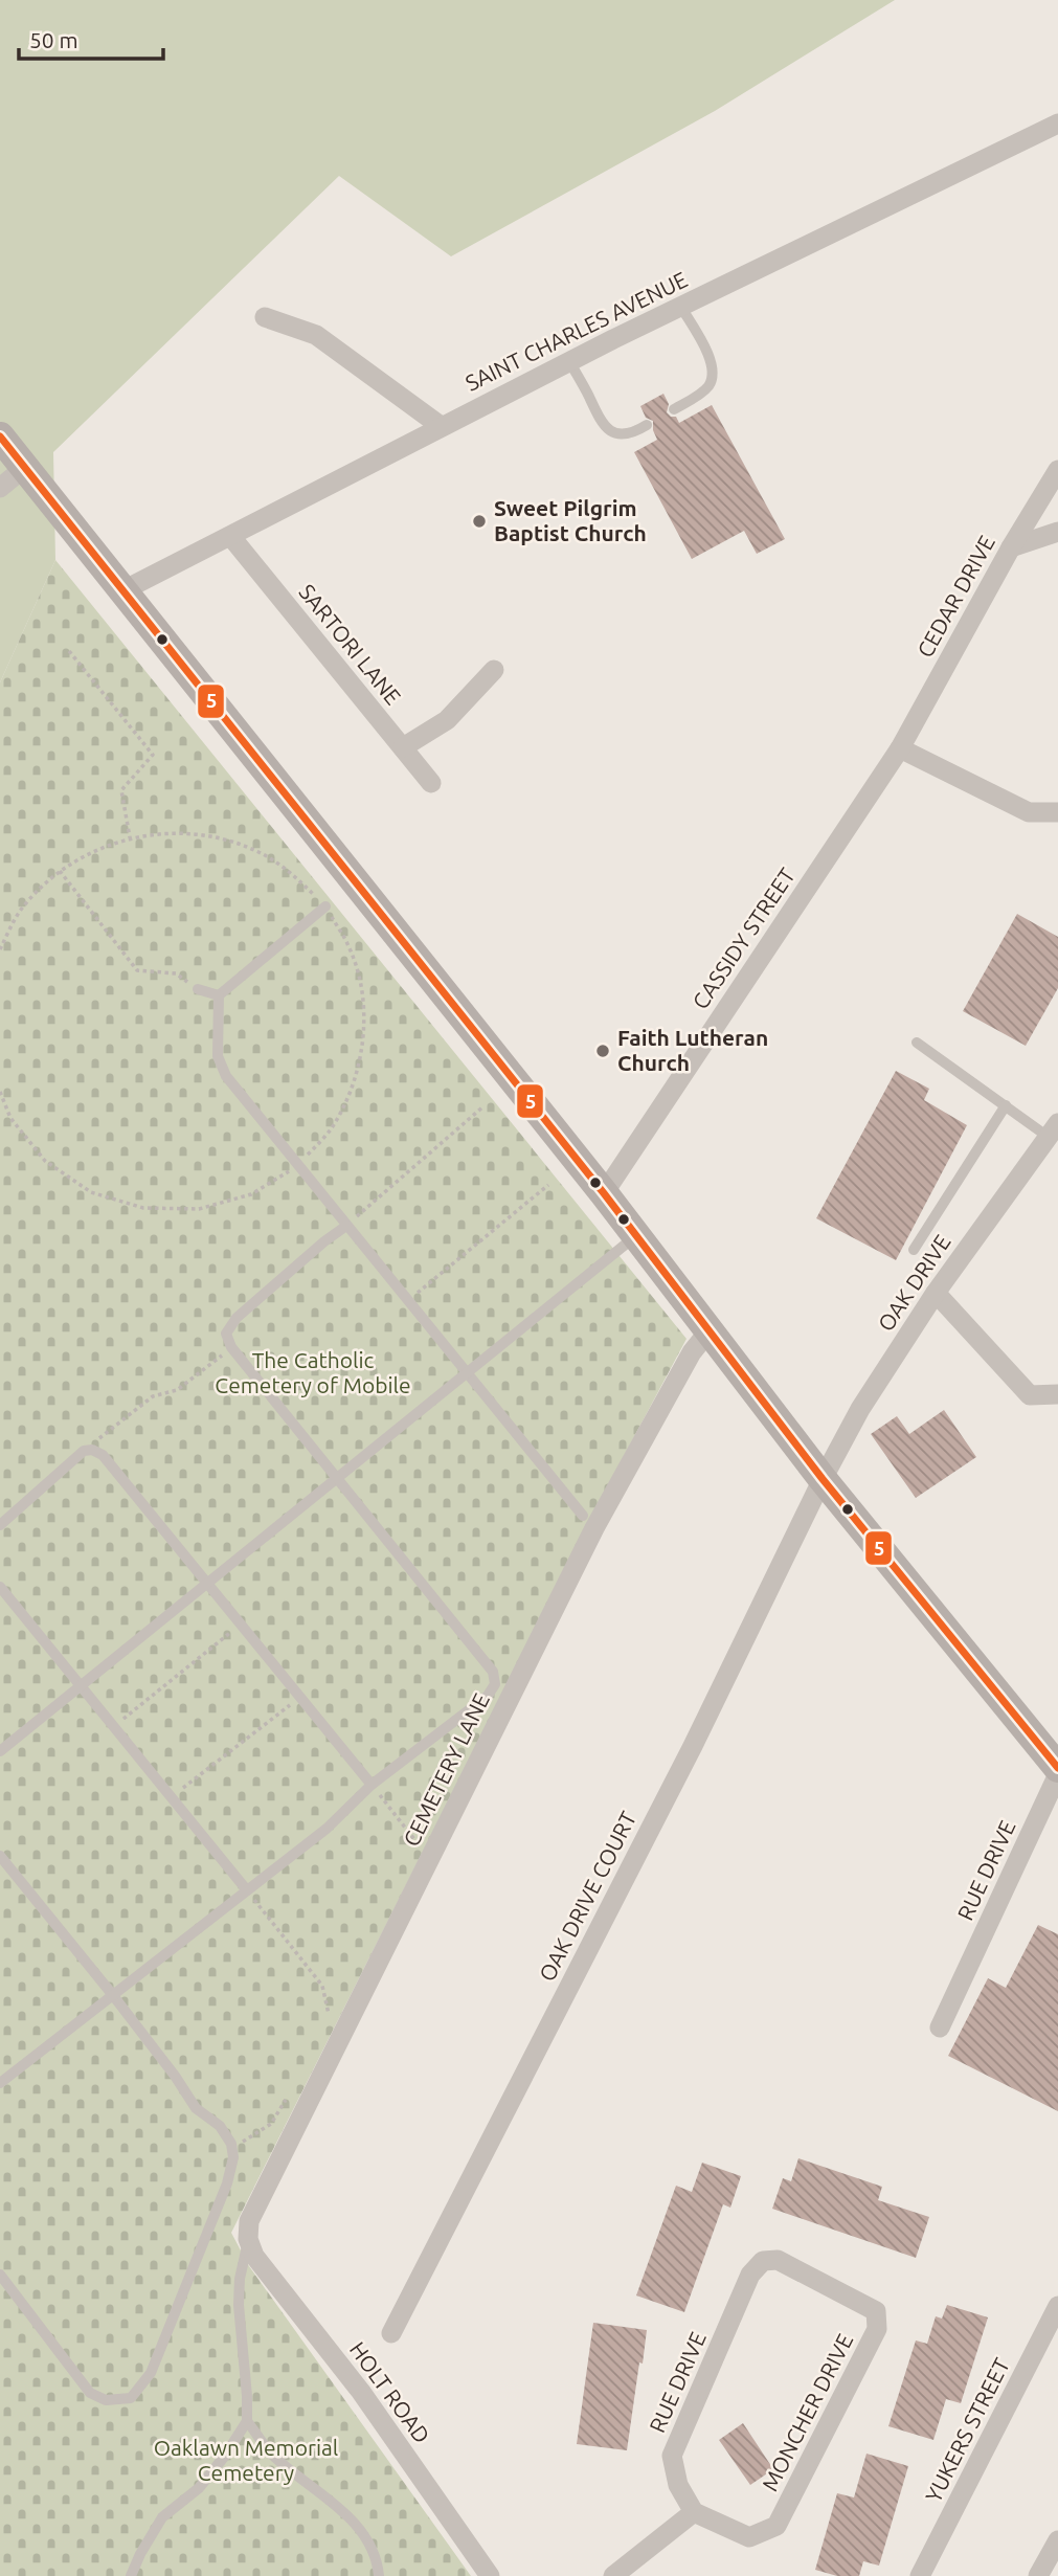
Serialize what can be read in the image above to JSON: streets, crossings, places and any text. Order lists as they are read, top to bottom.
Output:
{
  "streets": {
    "street": [
      "SAINT CHARLES AVENUE",
      "CEDAR DRIVE",
      "SARTORI LANE",
      "CASSIDY STREET",
      "OAK DRIVE",
      "CEMETERY LANE",
      "RUE DRIVE",
      "OAK DRIVE COURT",
      "HOLT ROAD",
      "MONCHER DRIVE",
      "YUKERS STREET"
    ]
  },
  "crossings": [
    ["SAINT CHARLES AVENUE", "SARTORI LANE"],
    ["CEDAR DRIVE", "CASSIDY STREET"],
    ["OAK DRIVE", "OAK DRIVE COURT"],
    ["CEMETERY LANE", "HOLT ROAD"],
    ["RUE DRIVE", "MONCHER DRIVE"]
  ],
  "parks": ["The Catholic Cemetery of Mobile", "Oaklawn Memorial Cemetery"],
  "places": ["Sweet Pilgrim Baptist Church", "Faith Lutheran Church"],
  "lines": ["transit line 5"],
  "scale_bar": "50 m"
}
